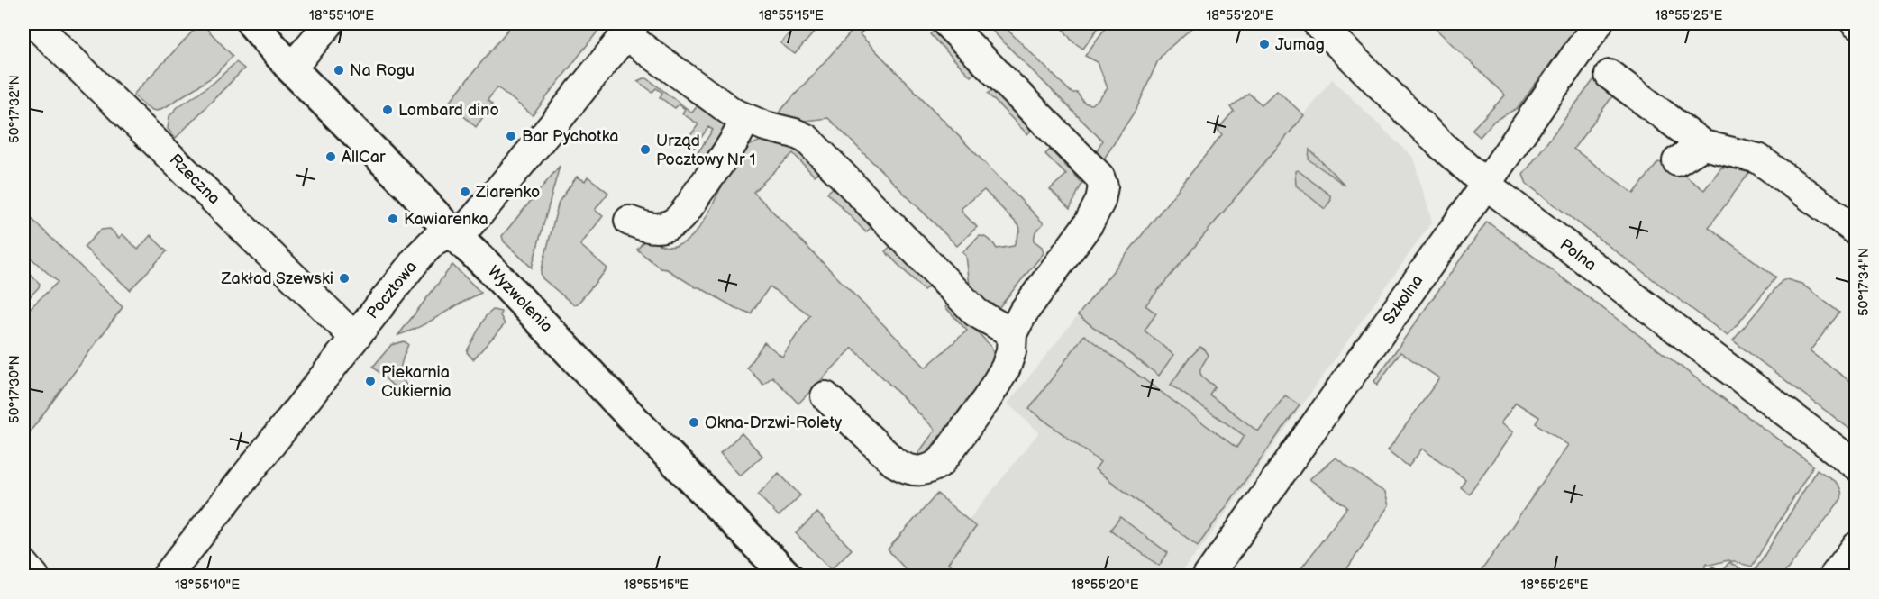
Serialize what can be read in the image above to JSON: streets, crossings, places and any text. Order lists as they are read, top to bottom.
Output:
{
  "streets": {
    "street": [
      "Rzeczna",
      "Polna",
      "Pocztowa",
      "Wyzwolenia",
      "Szkolna"
    ]
  },
  "crossings": [
    ["Rzeczna", "Pocztowa"],
    ["Polna", "Szkolna"],
    ["Pocztowa", "Wyzwolenia"]
  ],
  "places": [
    "Jumag",
    "Na Rogu",
    "Lombard dino",
    "Bar Pychotka",
    "Urząd Pocztowy Nr 1",
    "AllCar",
    "Ziarenko",
    "Kawiarenka",
    "Zakład Szewski",
    "Piekarnia Cukiernia",
    "Okna-Drzwi-Rolety"
  ],
  "coordinates": [
    "18°55'10\"E",
    "18°55'15\"E",
    "18°55'20\"E",
    "18°55'25\"E",
    "50°17'32\"N",
    "50°17'34\"N",
    "50°17'30\"N"
  ]
}
